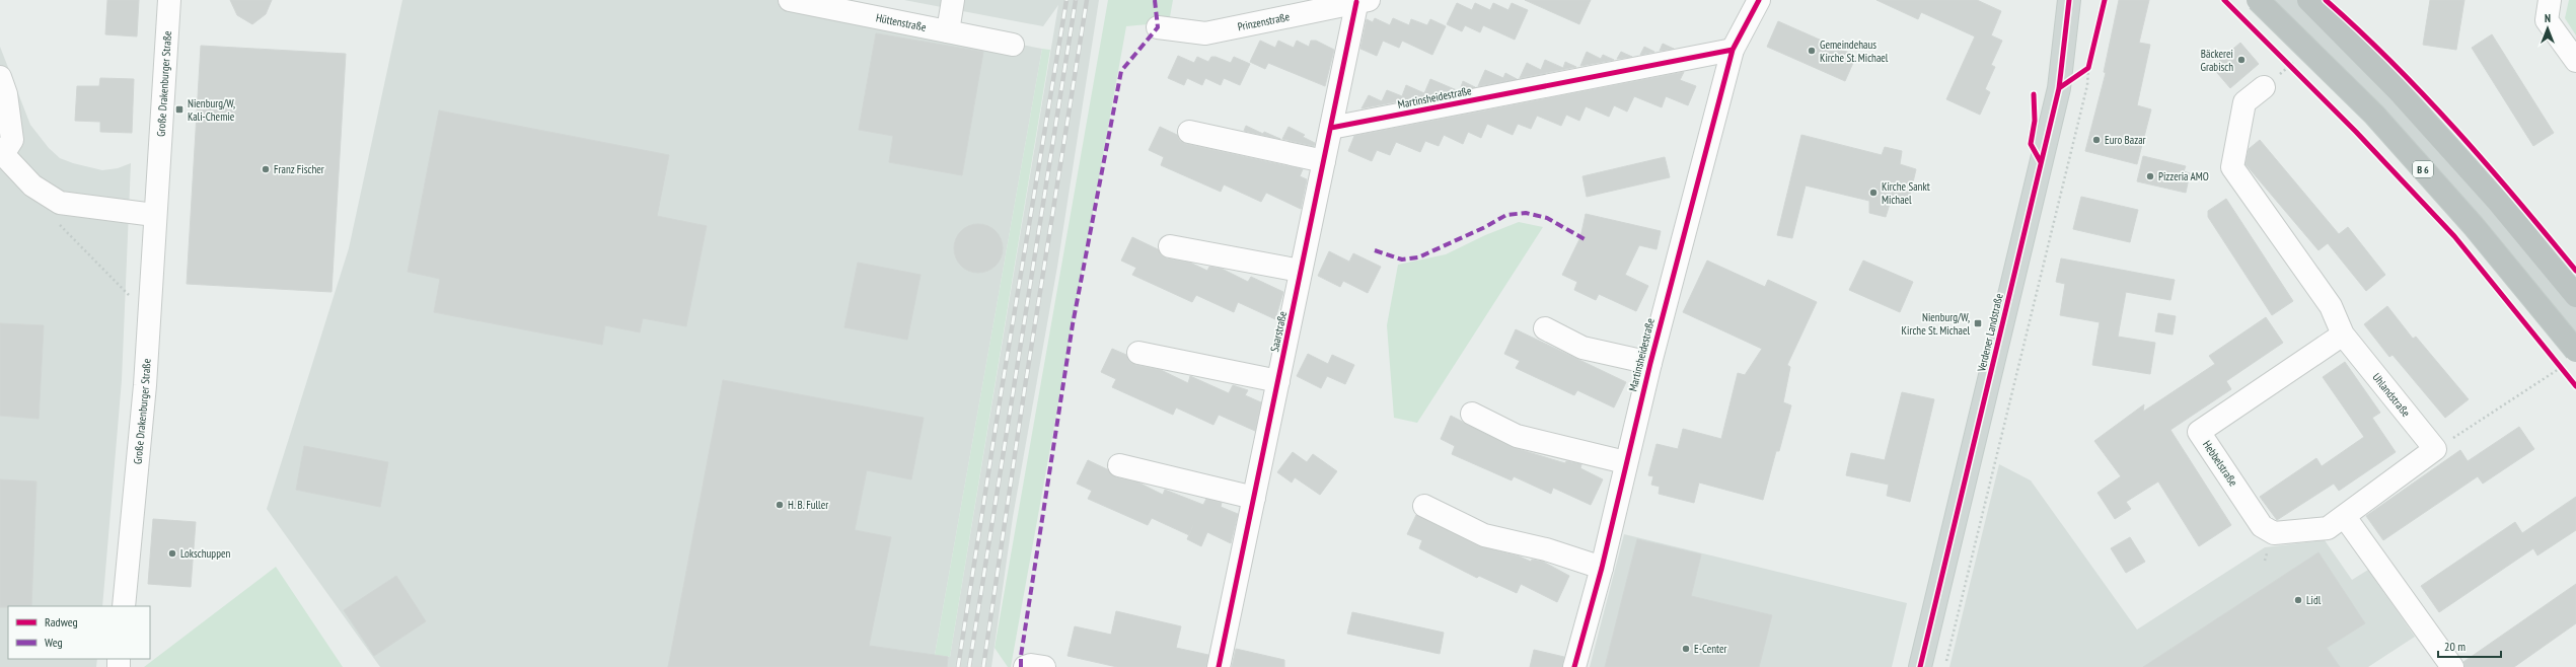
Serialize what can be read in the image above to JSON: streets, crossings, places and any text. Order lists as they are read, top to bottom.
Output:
{
  "streets": {
    "highway": ["B 6"],
    "main road": ["Verdener Landstraße"],
    "street": [
      "Prinzenstraße",
      "Hüttenstraße",
      "Große Drakenburger Straße",
      "Martinsheidestraße",
      "Saarstraße",
      "Uhlandstraße",
      "Hebbelstraße"
    ]
  },
  "crossings": [
    ["Prinzenstraße", "Saarstraße"],
    ["Martinsheidestraße", "Saarstraße"],
    ["Uhlandstraße", "Hebbelstraße"]
  ],
  "places": {
    "other": [
      "Gemeindehaus Kirche St. Michael",
      "Bäckerei Grabisch",
      "Euro Bazar",
      "Franz Fischer",
      "Pizzeria AMO",
      "Kirche Sankt Michael",
      "H. B. Fuller",
      "Lokschuppen",
      "Lidl",
      "E-Center"
    ],
    "transit": ["Nienburg/W, Kali-Chemie", "Nienburg/W, Kirche St. Michael"]
  },
  "legend": ["Radweg", "Weg"],
  "scale_bar": "20 m",
  "north": "top"
}
